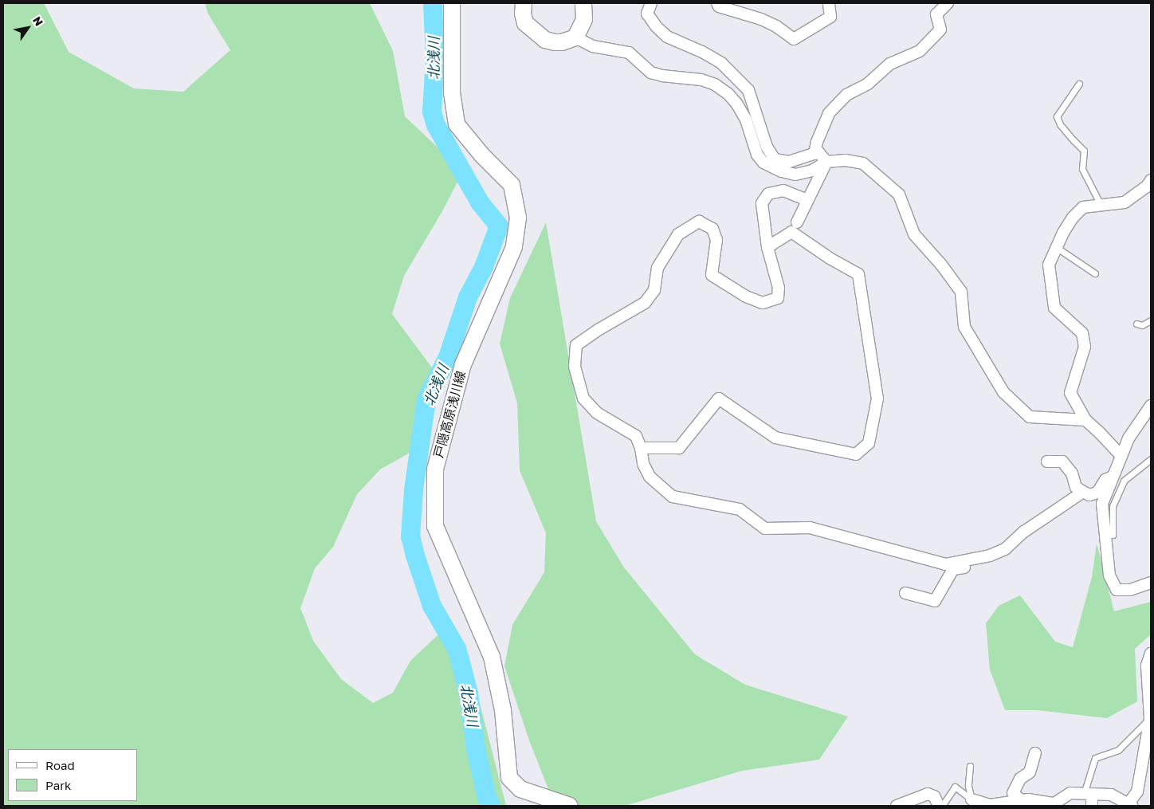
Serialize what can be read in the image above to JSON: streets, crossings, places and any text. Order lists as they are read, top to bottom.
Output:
{
  "streets": {
    "main road": ["戸隠高原浅川線"]
  },
  "water": ["北浅川"],
  "legend": ["Road", "Park"],
  "north": "top right"
}
